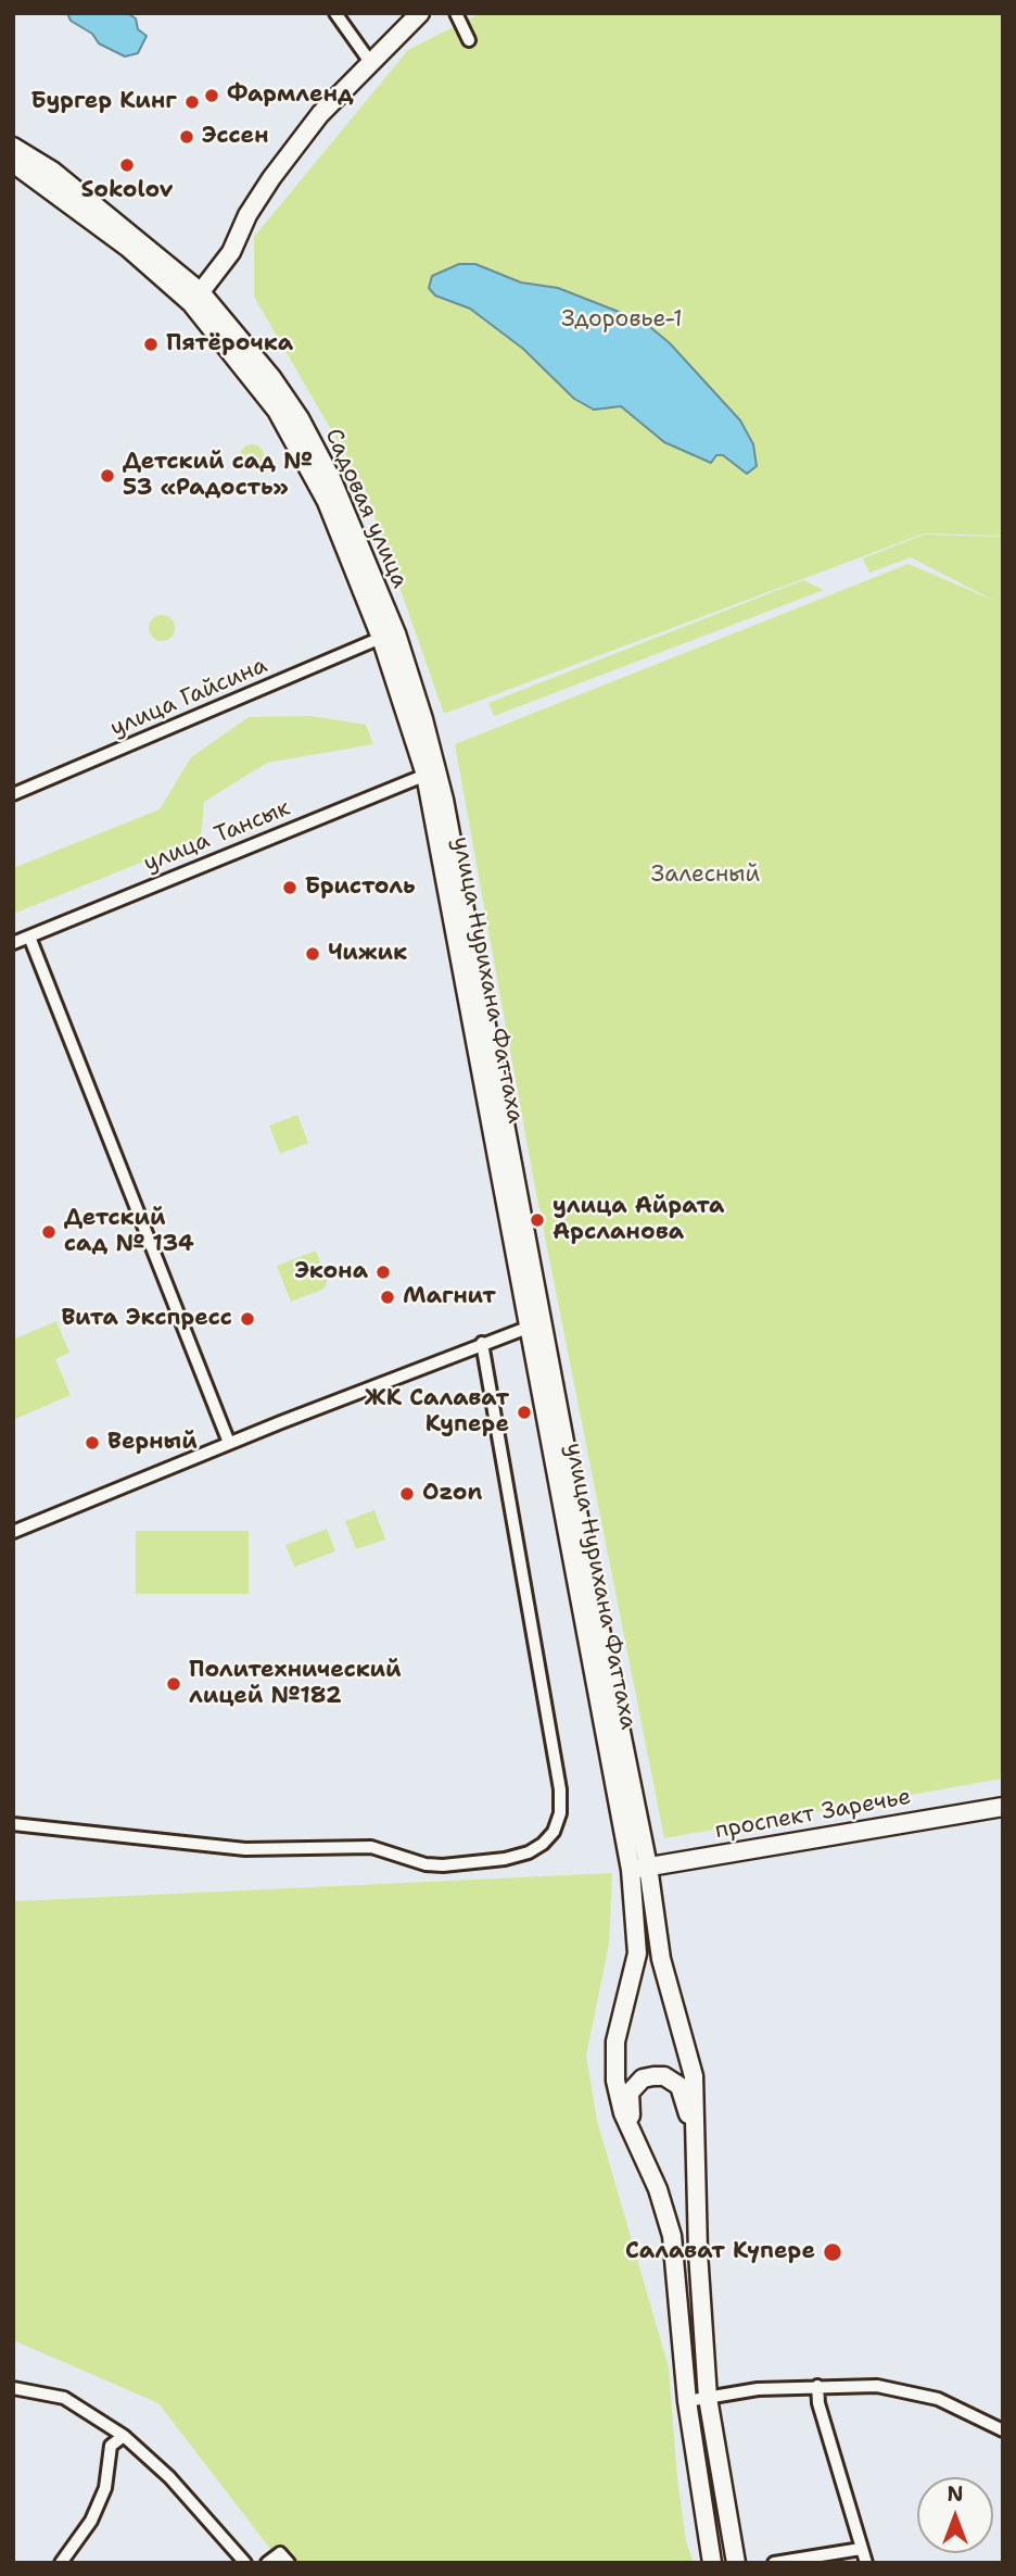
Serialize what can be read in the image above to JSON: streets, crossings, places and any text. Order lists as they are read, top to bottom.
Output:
{
  "streets": {
    "street": [
      "Садовая улица",
      "улица Гайсина",
      "улица Тансык",
      "улица Нурихана Фаттаха",
      "проспект Заречье"
    ]
  },
  "crossings": [
    ["Садовая улица", "улица Гайсина"],
    ["Садовая улица", "улица Тансык"],
    ["Садовая улица", "улица Нурихана Фаттаха"],
    ["улица Тансык", "улица Нурихана Фаттаха"],
    ["улица Нурихана Фаттаха", "проспект Заречье"]
  ],
  "parks": ["Здоровье-1", "Залесный"],
  "places": [
    "Фармленд",
    "Бургер Кинг",
    "Эссен",
    "Sokolov",
    "Пятёрочка",
    "Детский сад № 53 «Радость»",
    "Бристоль",
    "Чижик",
    "улица Айрата Арсланова",
    "Детский сад № 134",
    "Экона",
    "Магнит",
    "Вита Экспресс",
    "ЖК Салават Купере",
    "Верный",
    "Ozon",
    "Политехнический лицей №182",
    "Салават Күпере"
  ],
  "north": "top"
}
